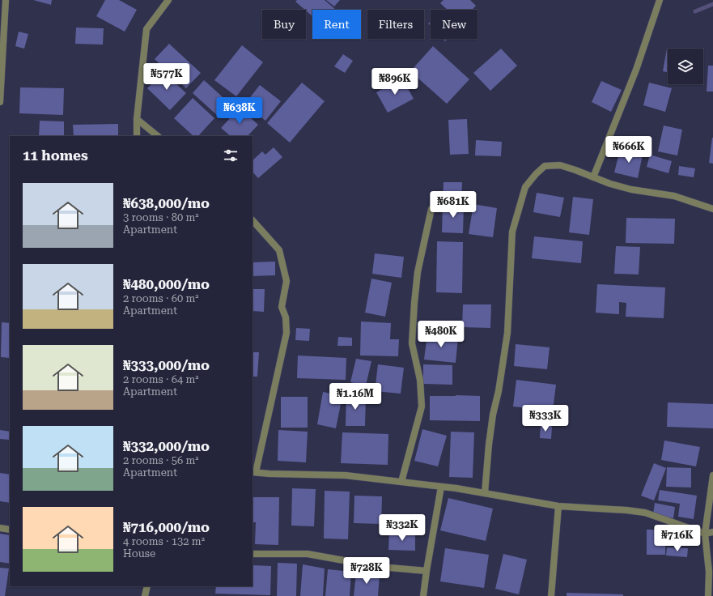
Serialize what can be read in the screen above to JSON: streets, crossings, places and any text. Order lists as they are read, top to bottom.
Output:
{
  "page": {
    "chip": [
      "Buy",
      "Rent",
      "Filters",
      "New"
    ],
    "price": [
      "₦577K",
      "₦896K",
      "₦638K",
      "₦666K",
      "₦681K",
      "₦480K",
      "₦1.16M",
      "₦333K",
      "₦332K",
      "₦716K",
      "₦728K"
    ],
    "heading": "11 homes",
    "list": [
      {
        "name": "₦638,000/mo",
        "note": "3 rooms · 80 m² · Apartment"
      },
      {
        "name": "₦480,000/mo",
        "note": "2 rooms · 60 m² · Apartment"
      },
      {
        "name": "₦333,000/mo",
        "note": "2 rooms · 64 m² · Apartment"
      },
      {
        "name": "₦332,000/mo",
        "note": "2 rooms · 56 m² · Apartment"
      },
      {
        "name": "₦716,000/mo",
        "note": "4 rooms · 132 m² · House"
      }
    ]
  }
}
